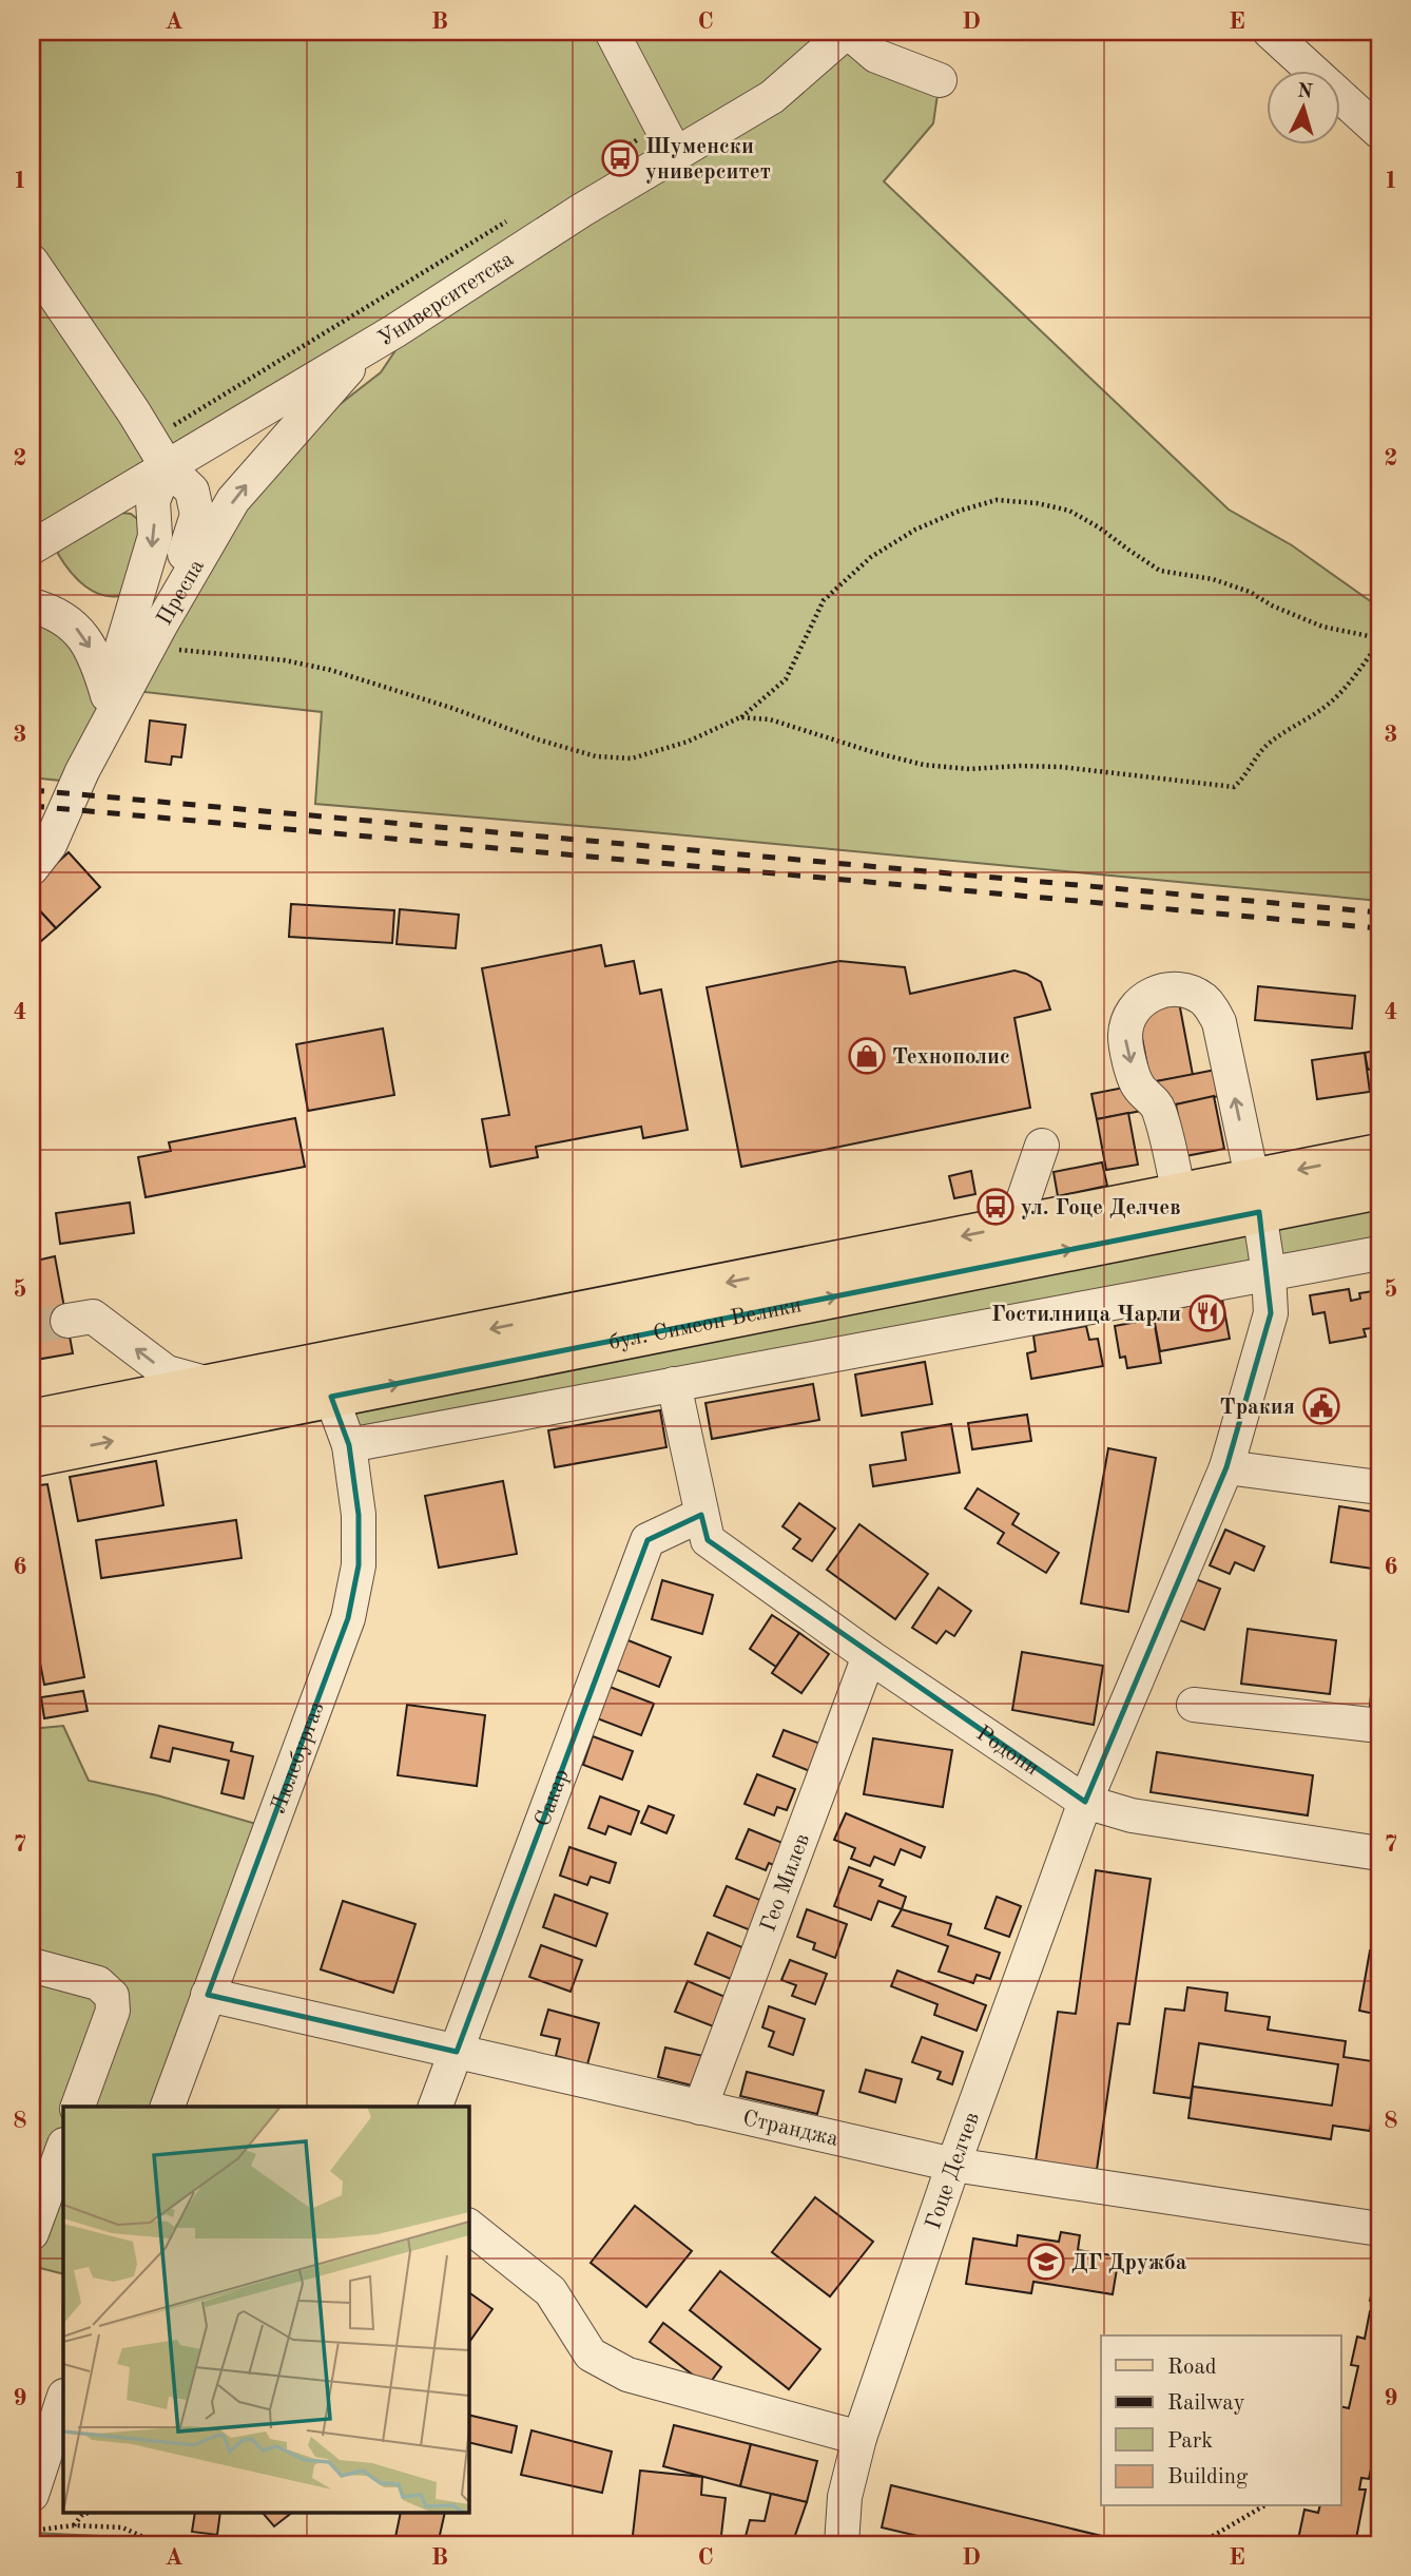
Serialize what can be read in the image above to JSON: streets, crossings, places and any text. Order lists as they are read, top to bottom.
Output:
{
  "streets": {
    "main road": ["бул. Симеон Велики"],
    "street": [
      "Университетска",
      "Преспа",
      "Родопи",
      "Люлебургаз",
      "Сакар",
      "Гео Милев",
      "Странджа",
      "Гоце Делчев"
    ]
  },
  "crossings": [
    ["Университетска", "Преспа"],
    ["бул. Симеон Велики", "Люлебургаз"],
    ["бул. Симеон Велики", "Гоце Делчев"],
    ["Родопи", "Сакар"],
    ["Родопи", "Гео Милев"],
    ["Родопи", "Гоце Делчев"],
    ["Люлебургаз", "Странджа"],
    ["Сакар", "Странджа"],
    ["Гео Милев", "Странджа"],
    ["Странджа", "Гоце Делчев"]
  ],
  "one_way": ["Преспа"],
  "places": {
    "bus stop": ["Шуменски университет", "ул. Гоце Делчев"],
    "shop": ["Технополис"],
    "restaurant": ["Гостилница Чарли"],
    "public building": ["Тракия"],
    "school or university": ["ДГ Дружба"]
  },
  "legend": [
    "Road",
    "Railway",
    "Park",
    "Building"
  ],
  "north": "top",
  "grid": {
    "columns": [
      "A",
      "B",
      "C",
      "D",
      "E"
    ],
    "rows": [
      "1",
      "2",
      "3",
      "4",
      "5",
      "6",
      "7",
      "8",
      "9"
    ]
  }
}
